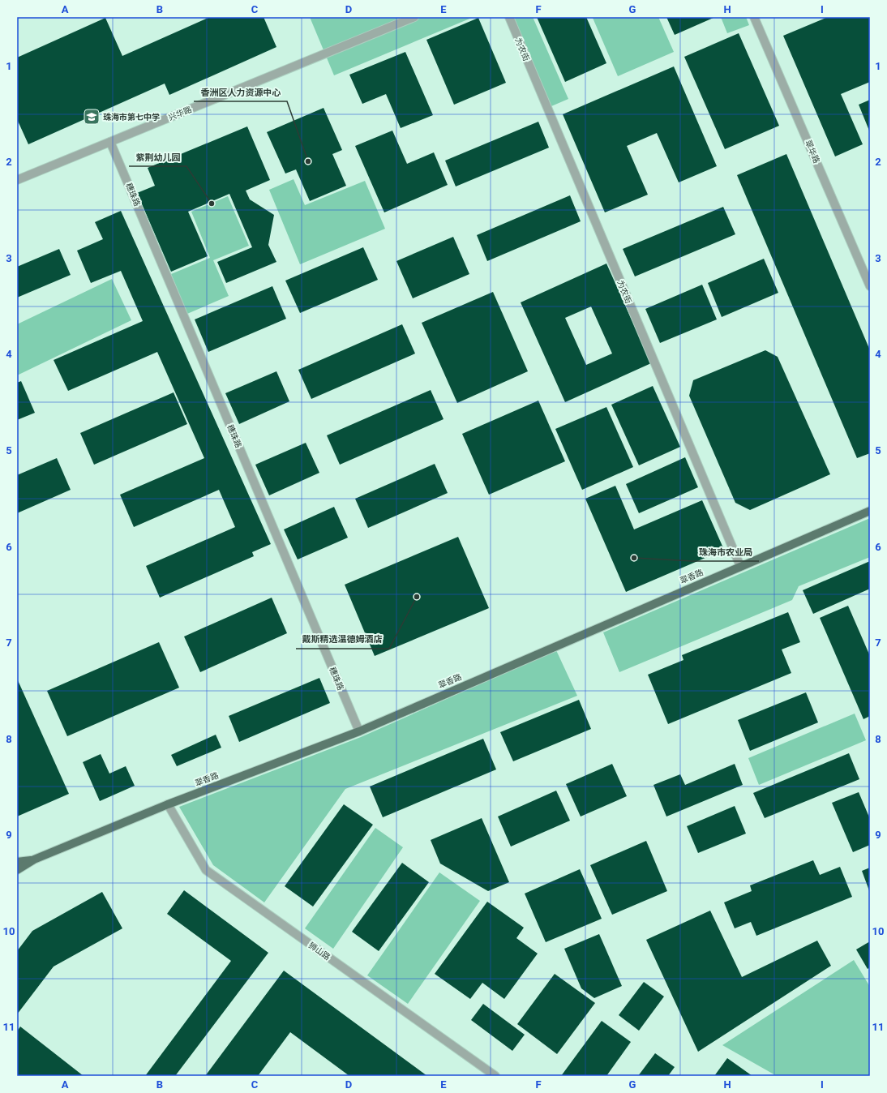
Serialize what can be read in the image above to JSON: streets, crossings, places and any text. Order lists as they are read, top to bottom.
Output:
{
  "streets": {
    "main road": ["翠香路"],
    "street": [
      "为农街",
      "兴华路",
      "翠华路",
      "穗珠路",
      "狮山路"
    ]
  },
  "crossings": [
    ["为农街", "翠香路"],
    ["兴华路", "穗珠路"],
    ["穗珠路", "翠香路"],
    ["翠香路", "狮山路"]
  ],
  "places": {
    "school or university": ["珠海市第七中学"],
    "other": [
      "香洲区人力资源中心",
      "紫荆幼儿园",
      "珠海市农业局",
      "戴斯精选温德姆酒店"
    ]
  },
  "grid": {
    "columns": [
      "A",
      "B",
      "C",
      "D",
      "E",
      "F",
      "G",
      "H",
      "I"
    ],
    "rows": [
      "1",
      "2",
      "3",
      "4",
      "5",
      "6",
      "7",
      "8",
      "9",
      "10",
      "11"
    ]
  }
}
